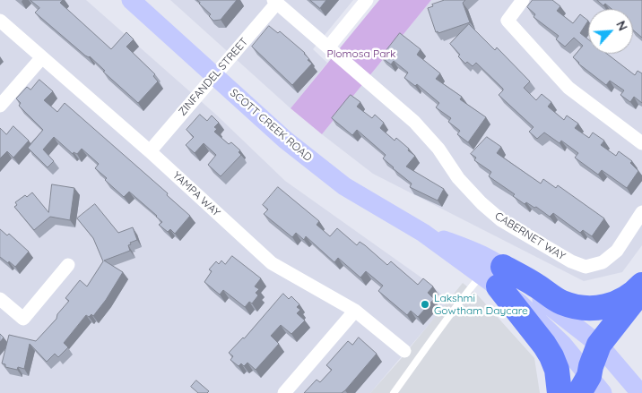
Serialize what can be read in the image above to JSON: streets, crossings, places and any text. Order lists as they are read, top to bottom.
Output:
{
  "streets": {
    "main road": ["SCOTT CREEK ROAD"],
    "street": ["ZINFANDEL STREET", "YAMPA WAY", "CABERNET WAY"]
  },
  "crossings": [
    ["ZINFANDEL STREET", "SCOTT CREEK ROAD"],
    ["ZINFANDEL STREET", "YAMPA WAY"],
    ["ZINFANDEL STREET", "CABERNET WAY"]
  ],
  "parks": ["Plomosa Park"],
  "places": ["Lakshmi Gowtham Daycare"],
  "north": "top right"
}
